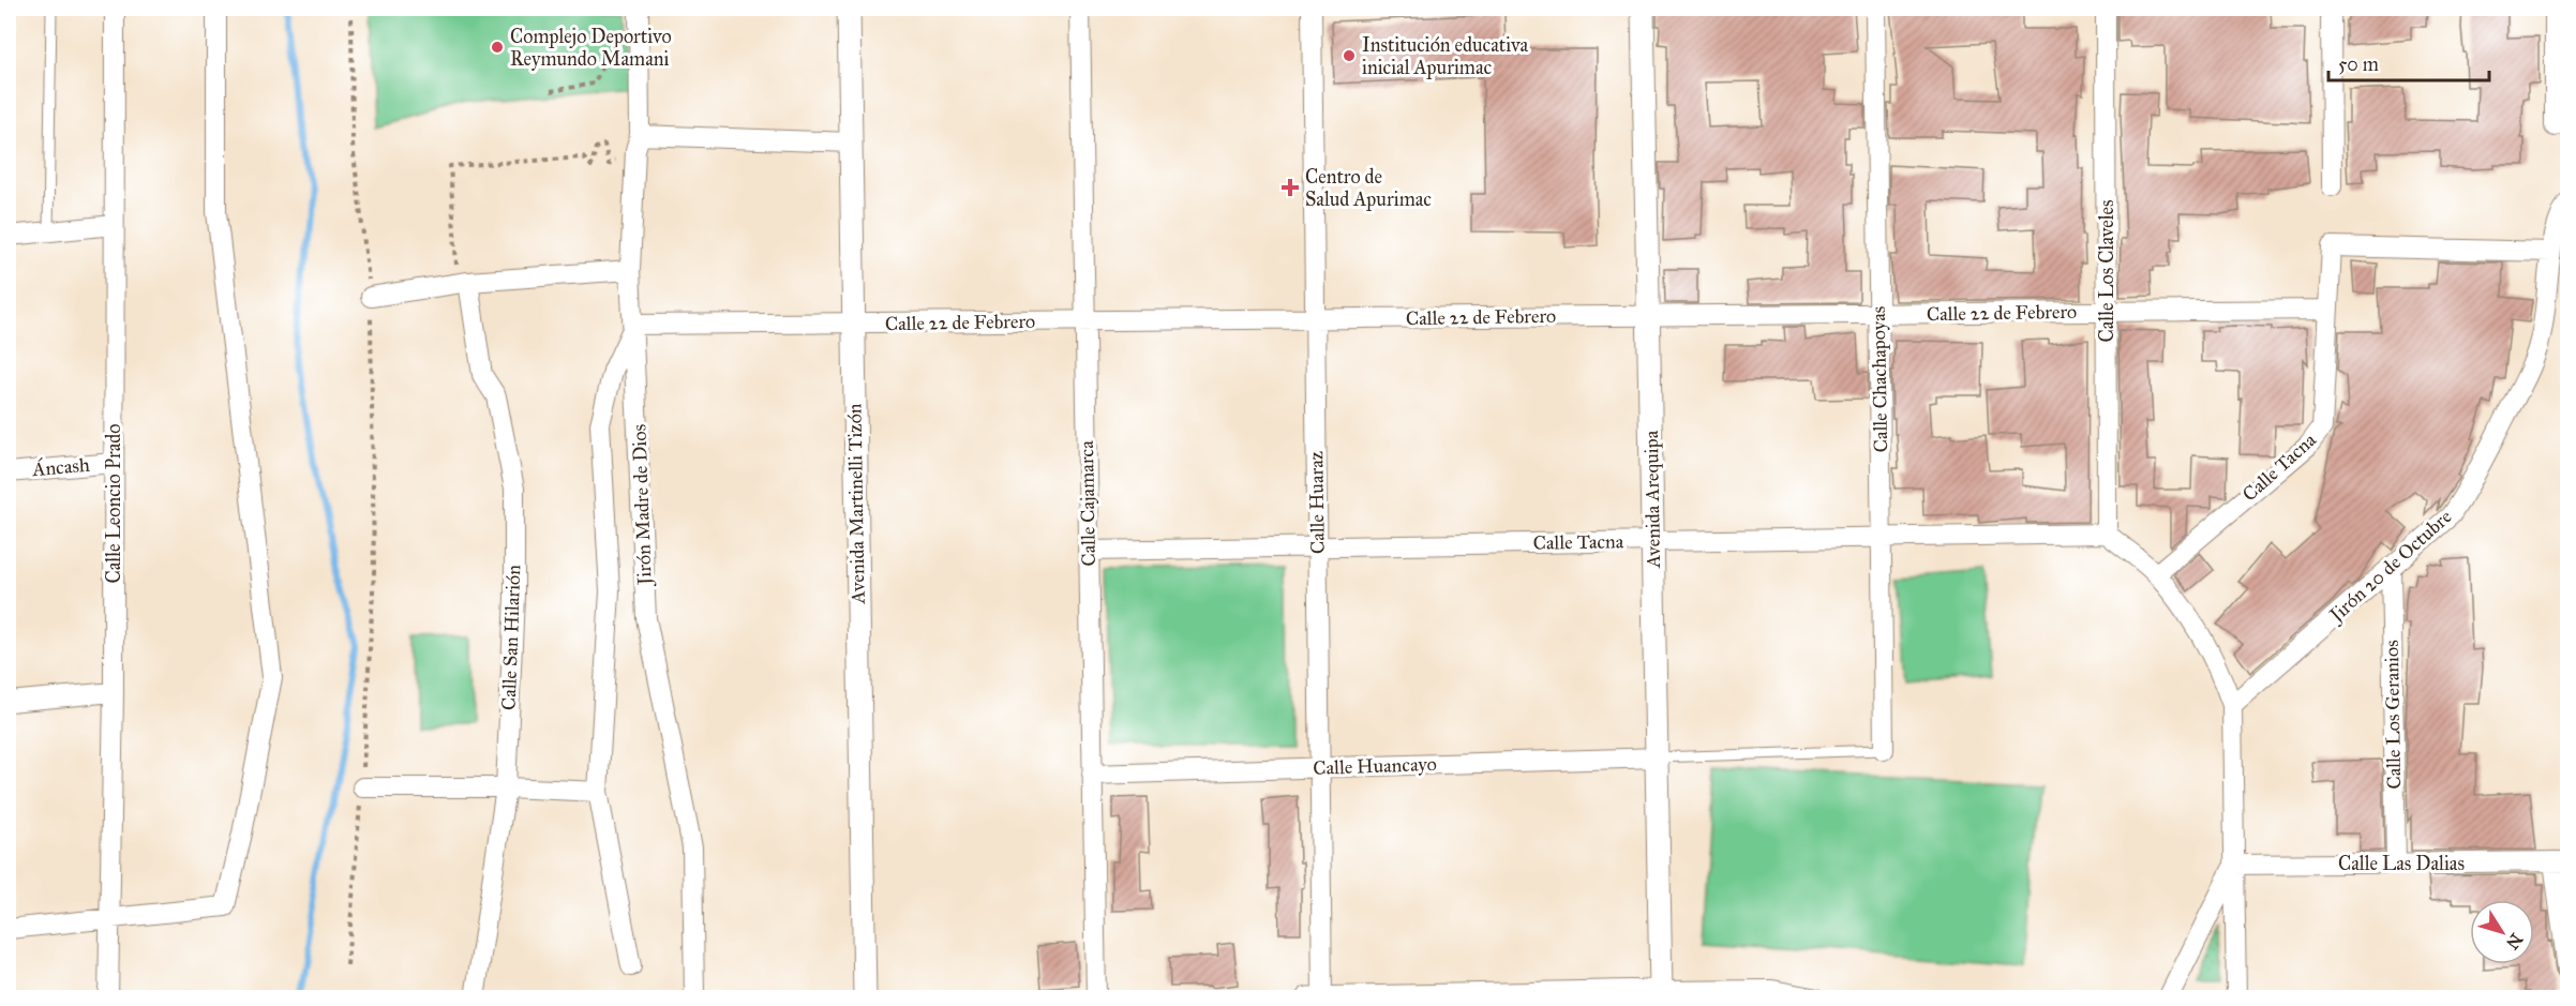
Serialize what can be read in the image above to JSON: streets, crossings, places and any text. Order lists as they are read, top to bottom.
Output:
{
  "streets": {
    "street": [
      "Calle Los Claveles",
      "Calle 22 de Febrero",
      "Calle Chachapoyas",
      "Áncash",
      "Calle Tacna",
      "Avenida Arequipa",
      "Calle Huaraz",
      "Calle Leoncio Prado",
      "Avenida Martinelli Tizón",
      "Calle Cajamarca",
      "Jirón Madre de Dios",
      "Jirón 20 de Octubre",
      "Calle San Hilarión",
      "Calle Los Geranios",
      "Calle Huancayo",
      "Calle Las Dalias"
    ]
  },
  "crossings": [
    ["Calle Los Claveles", "Calle 22 de Febrero"],
    ["Calle Los Claveles", "Calle Tacna"],
    ["Calle 22 de Febrero", "Calle Chachapoyas"],
    ["Calle 22 de Febrero", "Calle Tacna"],
    ["Calle 22 de Febrero", "Avenida Arequipa"],
    ["Calle 22 de Febrero", "Calle Huaraz"],
    ["Calle 22 de Febrero", "Avenida Martinelli Tizón"],
    ["Calle 22 de Febrero", "Calle Cajamarca"],
    ["Calle 22 de Febrero", "Jirón Madre de Dios"],
    ["Calle Chachapoyas", "Calle Tacna"],
    ["Áncash", "Calle Leoncio Prado"],
    ["Calle Tacna", "Avenida Arequipa"],
    ["Calle Tacna", "Calle Huaraz"],
    ["Calle Tacna", "Calle Cajamarca"],
    ["Calle Tacna", "Jirón 20 de Octubre"],
    ["Avenida Arequipa", "Calle Huancayo"],
    ["Calle Huaraz", "Calle Huancayo"],
    ["Calle Cajamarca", "Calle Huancayo"],
    ["Jirón 20 de Octubre", "Calle Los Geranios"],
    ["Calle Los Geranios", "Calle Las Dalias"]
  ],
  "places": {
    "other": ["Complejo Deportivo Reymundo Mamani", "Institución educativa inicial Apurimac"],
    "health": ["Centro de Salud Apurimac"]
  },
  "scale_bar": "50 m",
  "north": "bottom right"
}
